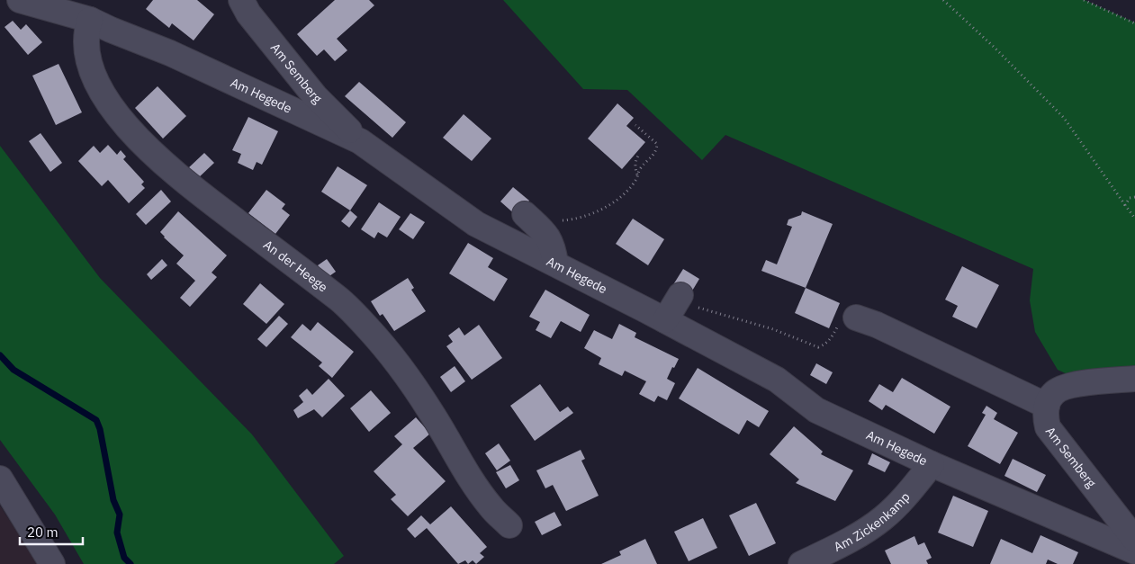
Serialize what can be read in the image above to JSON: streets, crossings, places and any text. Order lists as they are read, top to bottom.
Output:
{
  "streets": {
    "street": [
      "Am Semberg",
      "Am Hegede",
      "An der Heege",
      "Am Zickenkamp"
    ]
  },
  "crossings": [
    ["Am Semberg", "Am Hegede"],
    ["Am Hegede", "An der Heege"],
    ["Am Hegede", "Am Zickenkamp"]
  ],
  "scale_bar": "20 m"
}
